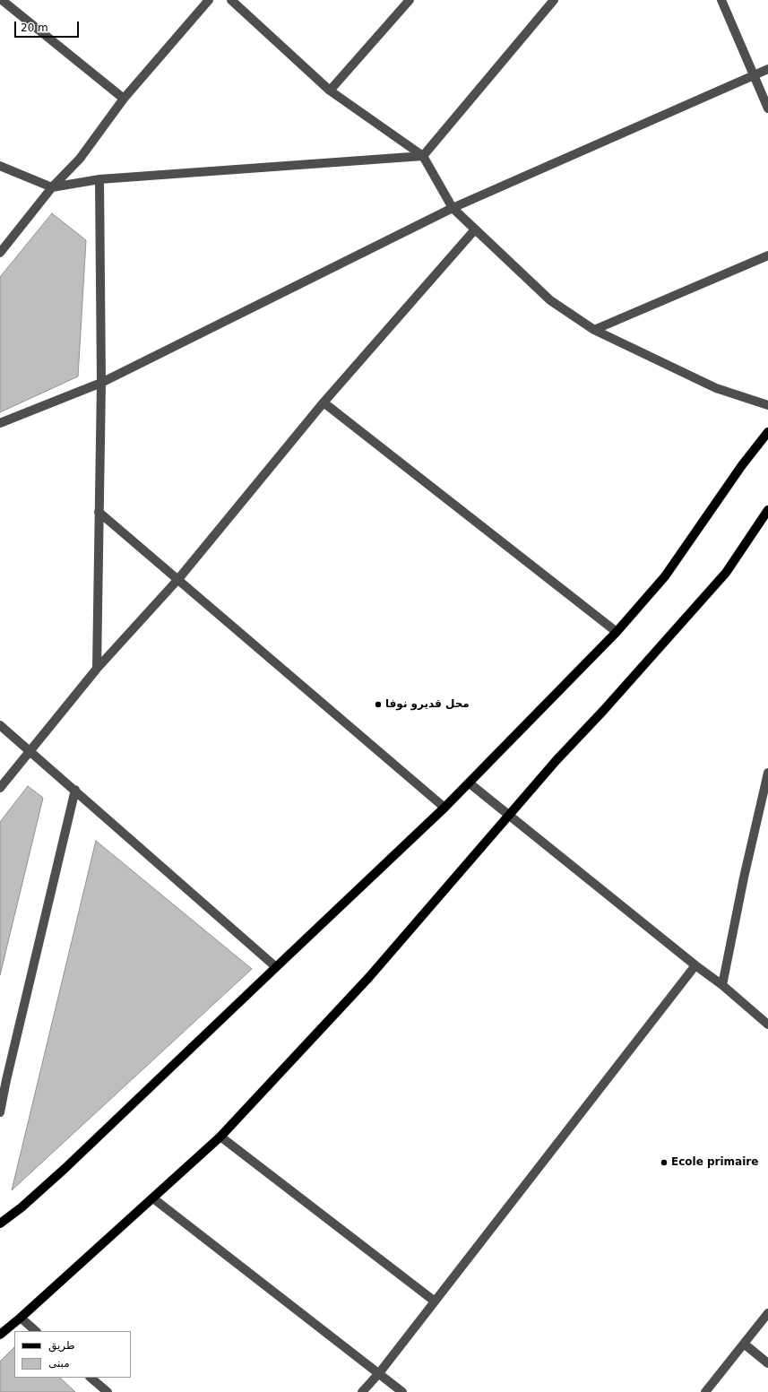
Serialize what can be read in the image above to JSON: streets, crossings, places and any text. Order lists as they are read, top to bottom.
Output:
{
  "places": ["محل قديرو نوفا", "Ecole primaire"],
  "legend": ["طريق", "مبنى"],
  "scale_bar": "20 m"
}
